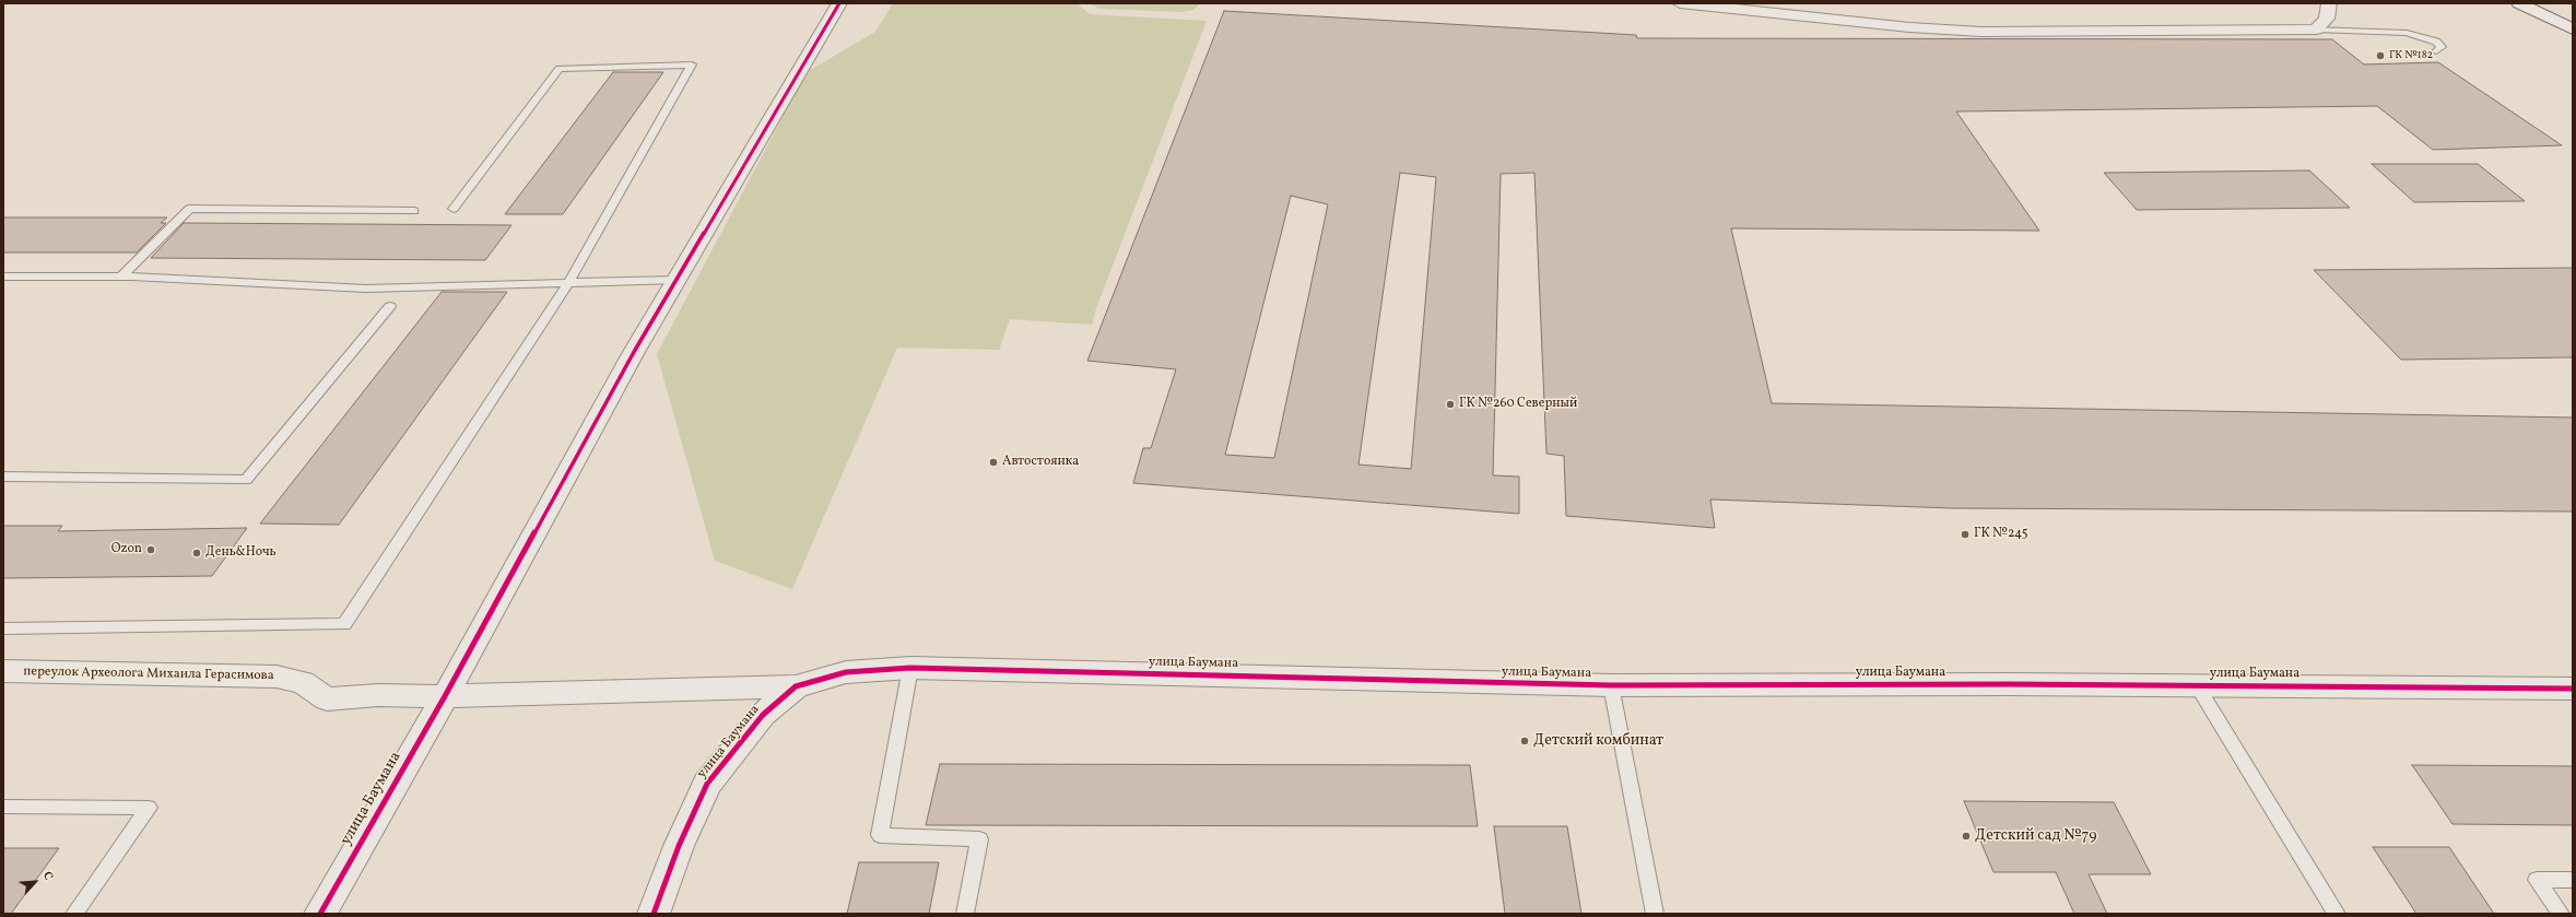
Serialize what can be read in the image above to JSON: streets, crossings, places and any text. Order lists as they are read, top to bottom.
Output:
{
  "streets": {
    "street": ["улица Баумана", "переулок Археолога Михаила Герасимова"]
  },
  "crossings": [
    ["улица Баумана", "переулок Археолога Михаила Герасимова"]
  ],
  "places": [
    "ГК №182",
    "ГК №260 Северный",
    "Автостоянка",
    "ГК №245",
    "Ozon",
    "День&Ночь",
    "Детский комбинат",
    "Детский сад №79"
  ],
  "north": "top right"
}
